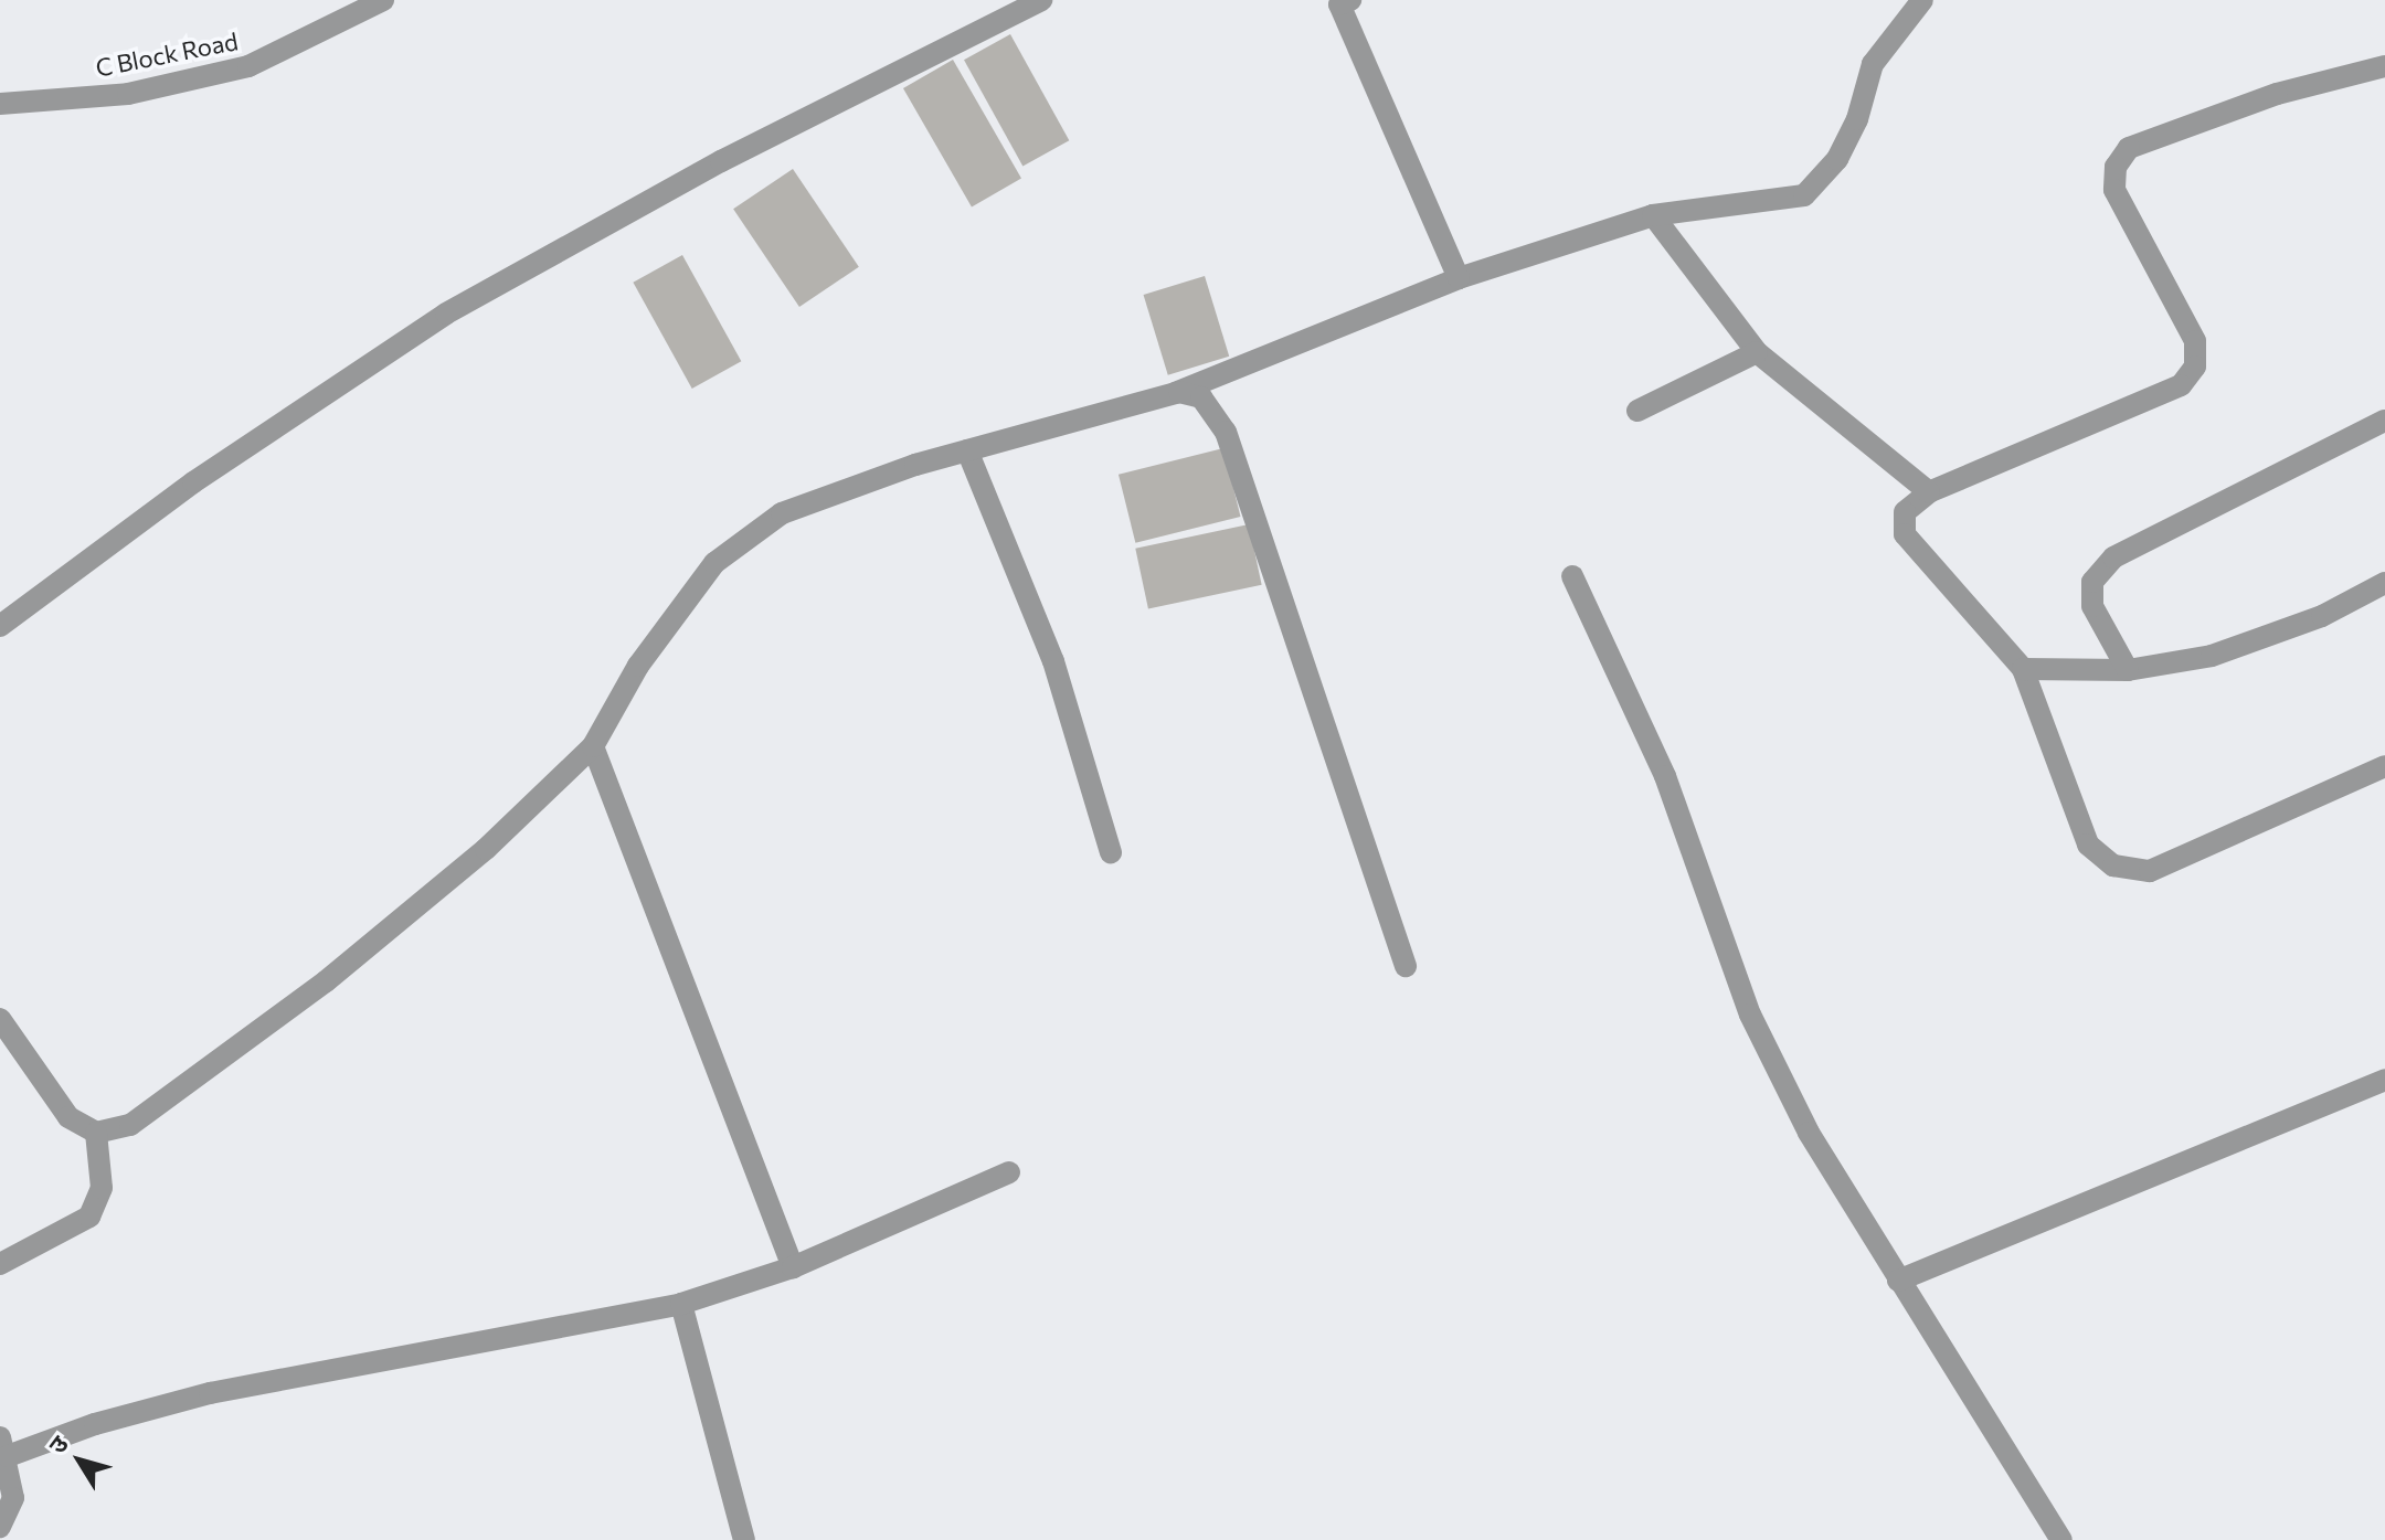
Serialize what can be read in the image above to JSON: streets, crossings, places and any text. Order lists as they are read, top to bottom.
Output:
{
  "streets": {
    "street": ["C Block Road"]
  },
  "north": "top left"
}
